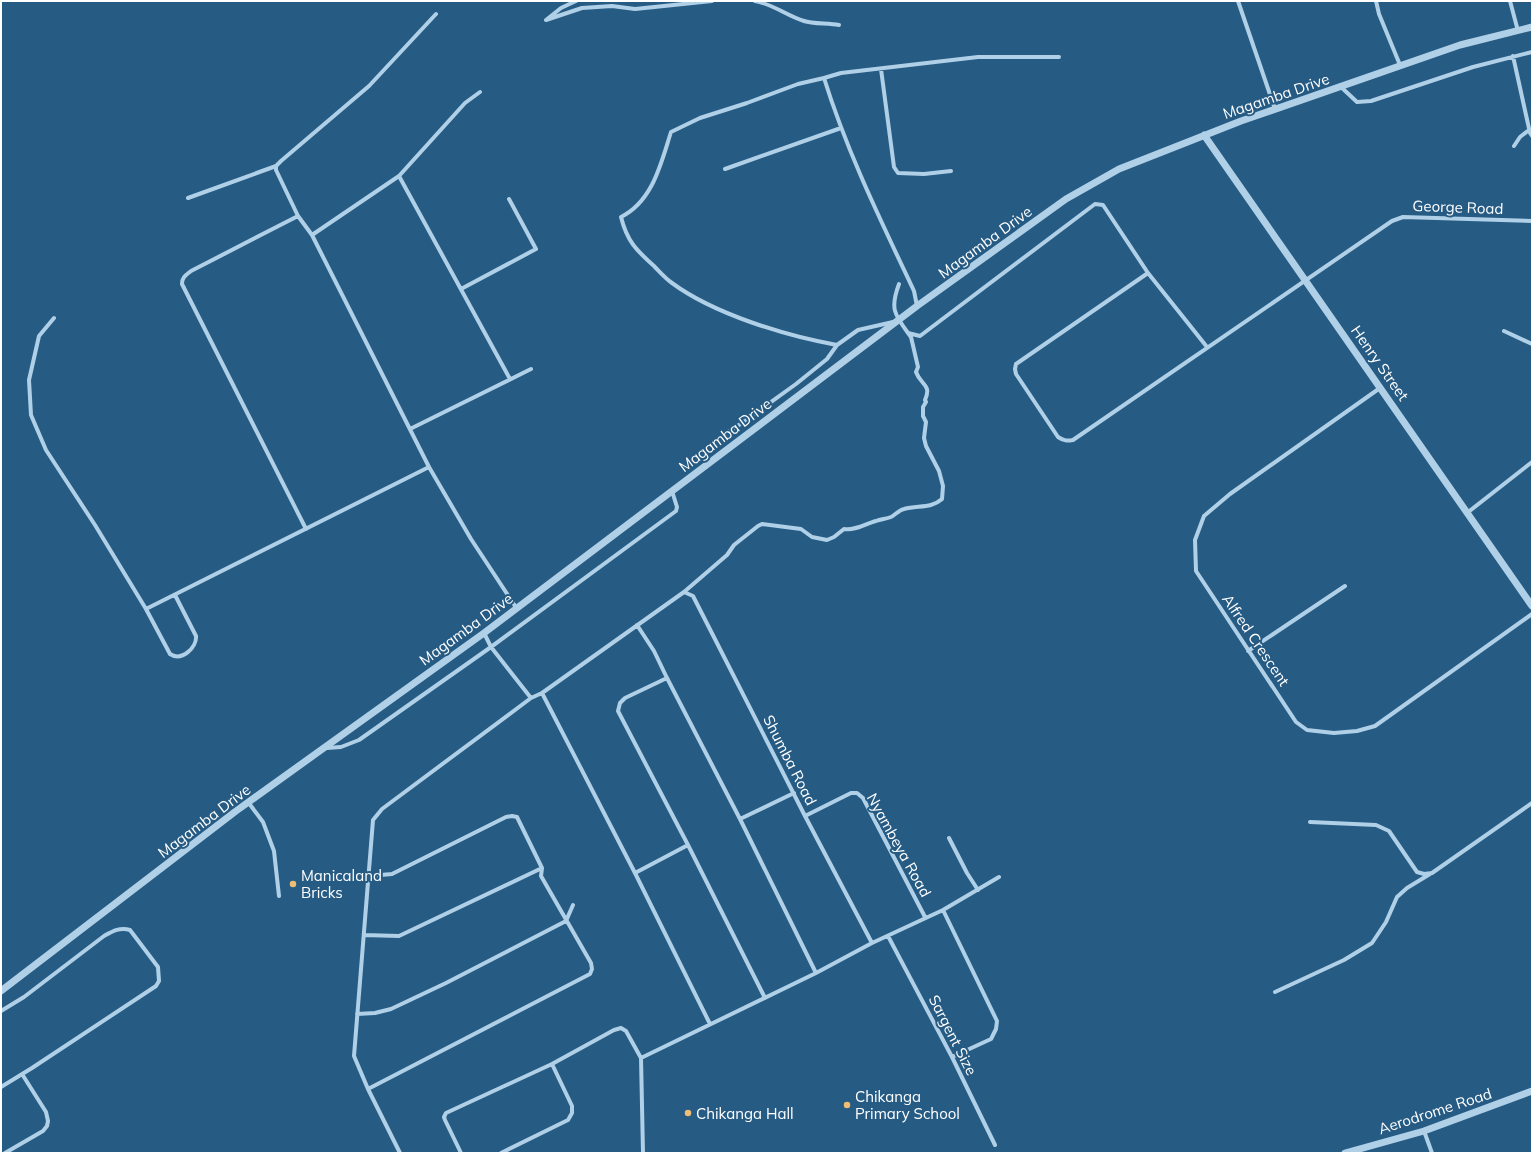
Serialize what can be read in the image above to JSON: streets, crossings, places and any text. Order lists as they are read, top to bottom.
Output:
{
  "streets": {
    "street": [
      "Magamba Drive",
      "George Road",
      "Henry Street",
      "Alfred Crescent",
      "Shumba Road",
      "Nyambeya Road",
      "Sargent Size",
      "Aerodrome Road"
    ]
  },
  "crossings": [
    ["Magamba Drive", "Henry Street"],
    ["George Road", "Henry Street"],
    ["Henry Street", "Alfred Crescent"],
    ["Shumba Road", "Nyambeya Road"]
  ],
  "places": ["Manicaland Bricks", "Chikanga Primary School", "Chikanga Hall"]
}
